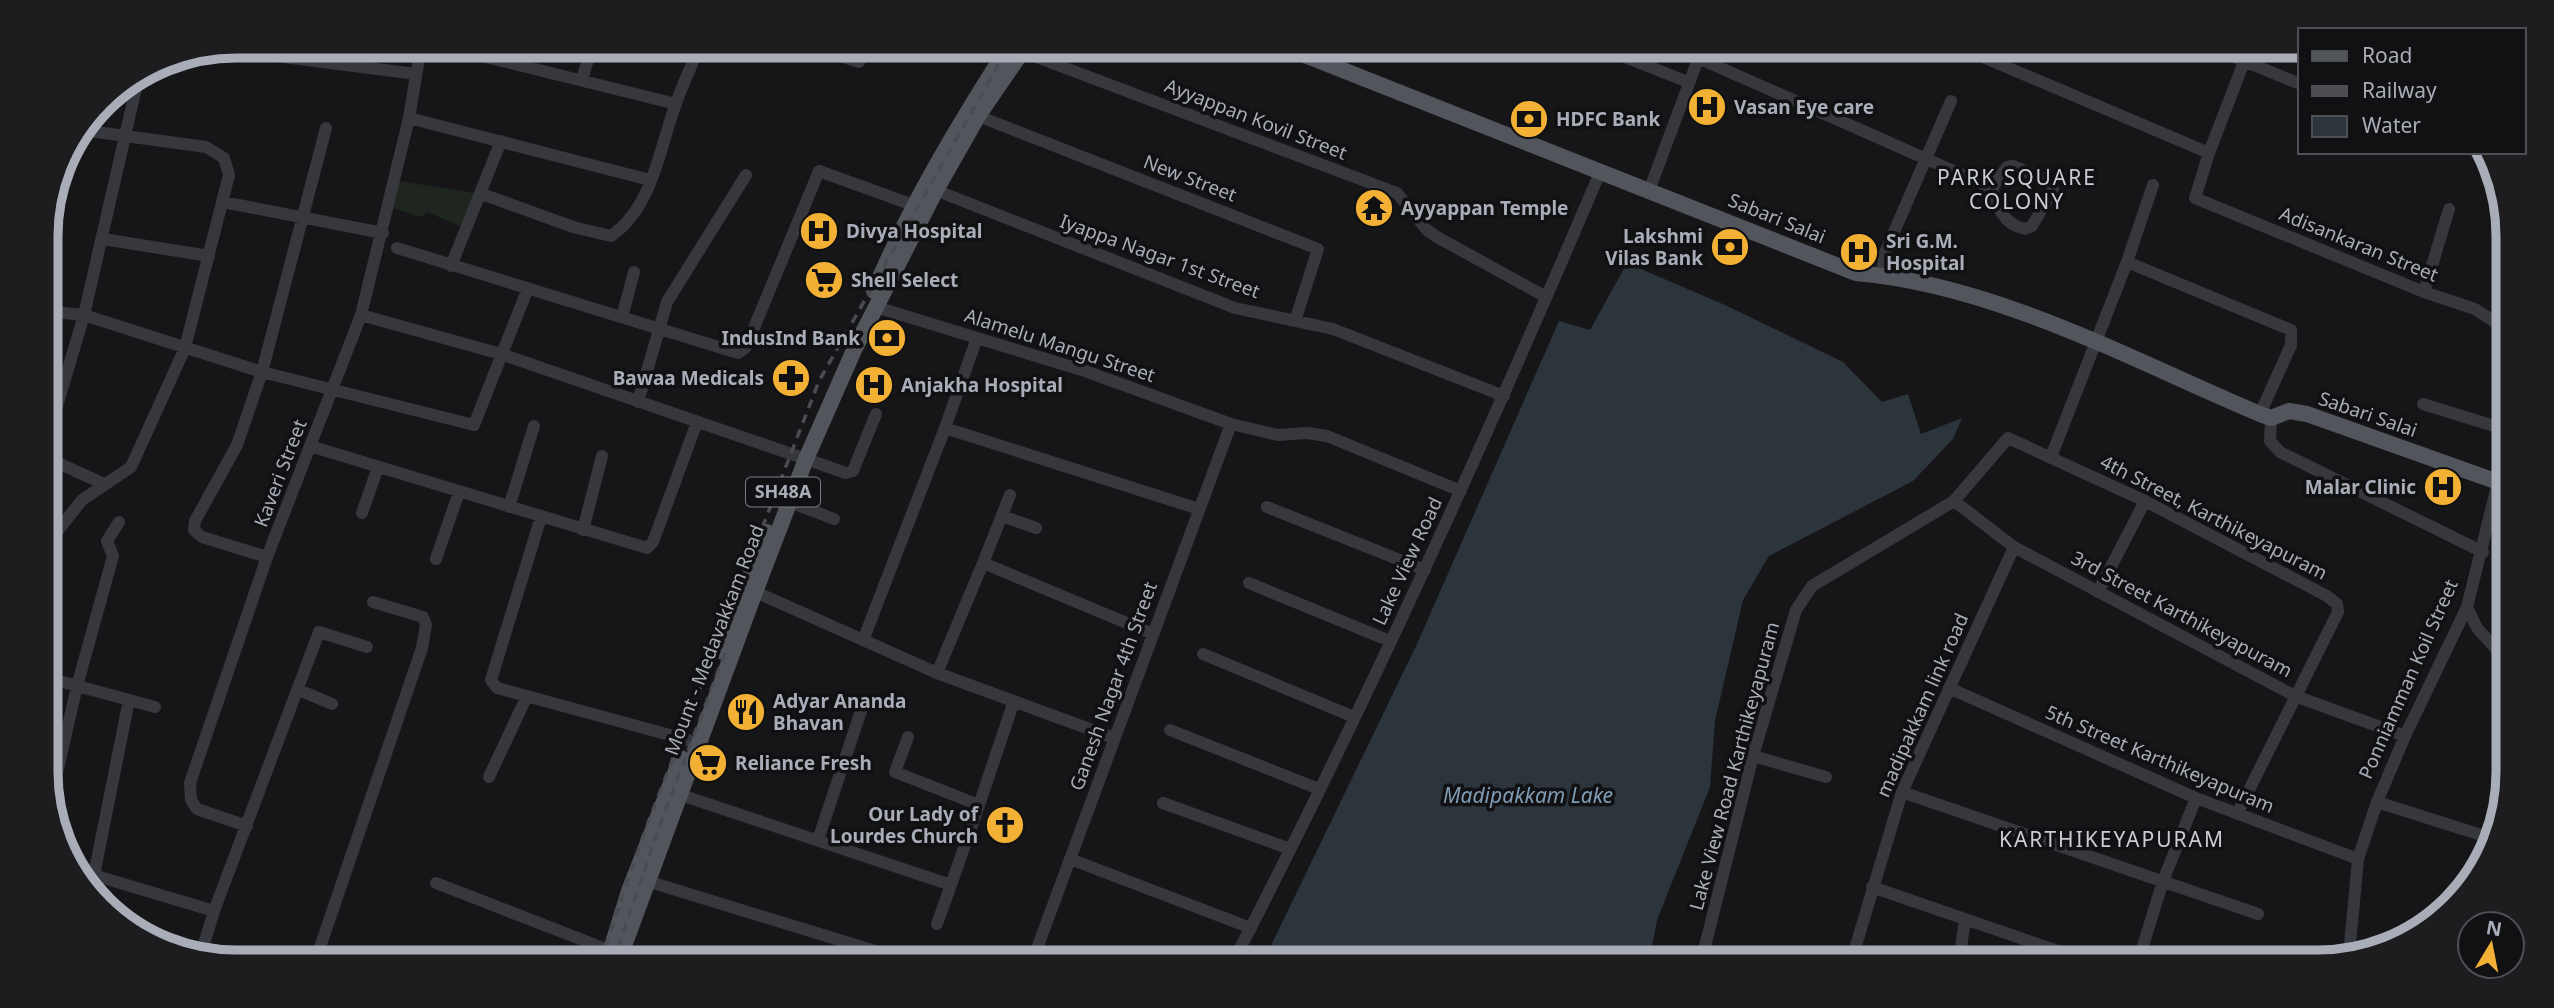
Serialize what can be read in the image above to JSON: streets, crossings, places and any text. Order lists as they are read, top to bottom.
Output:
{
  "streets": {
    "main road": ["Sabari Salai", "SH48A", "Mount - Medavakkam Road"],
    "street": [
      "Ayyappan Kovil Street",
      "New Street",
      "Adisankaran Street",
      "Iyappa Nagar 1st Street",
      "Alamelu Mangu Street",
      "Kaveri Street",
      "4th Street, Karthikeyapuram",
      "Lake View Road",
      "3rd Street Karthikeyapuram",
      "Ponniamman Koil Street",
      "Ganesh Nagar 4th Street",
      "madipakkam link road",
      "5th Street Karthikeyapuram",
      "Lake View Road Karthikeyapuram"
    ]
  },
  "crossings": [
    ["Ayyappan Kovil Street", "Lake View Road"],
    ["New Street", "Iyappa Nagar 1st Street"],
    ["New Street", "Mount - Medavakkam Road"],
    ["Sabari Salai", "Lake View Road"],
    ["Iyappa Nagar 1st Street", "Lake View Road"],
    ["Iyappa Nagar 1st Street", "Mount - Medavakkam Road"],
    ["Alamelu Mangu Street", "Lake View Road"],
    ["Alamelu Mangu Street", "Mount - Medavakkam Road"],
    ["Alamelu Mangu Street", "Ganesh Nagar 4th Street"],
    ["4th Street, Karthikeyapuram", "3rd Street Karthikeyapuram"],
    ["4th Street, Karthikeyapuram", "5th Street Karthikeyapuram"],
    ["4th Street, Karthikeyapuram", "Lake View Road Karthikeyapuram"],
    ["3rd Street Karthikeyapuram", "Ponniamman Koil Street"],
    ["3rd Street Karthikeyapuram", "madipakkam link road"],
    ["3rd Street Karthikeyapuram", "Lake View Road Karthikeyapuram"],
    ["Ponniamman Koil Street", "5th Street Karthikeyapuram"],
    ["madipakkam link road", "5th Street Karthikeyapuram"]
  ],
  "districts": ["PARK SQUARE COLONY", "KARTHIKEYAPURAM"],
  "water": ["Madipakkam Lake"],
  "places": {
    "hospital": [
      "Vasan Eye care",
      "Divya Hospital",
      "Sri G.M. Hospital",
      "Anjakha Hospital",
      "Malar Clinic"
    ],
    "bank": ["HDFC Bank", "Lakshmi Vilas Bank", "IndusInd Bank"],
    "temple": ["Ayyappan Temple"],
    "supermarket": ["Shell Select", "Reliance Fresh"],
    "pharmacy": ["Bawaa Medicals"],
    "restaurant": ["Adyar Ananda Bhavan"],
    "church": ["Our Lady of Lourdes Church"]
  },
  "legend": ["Road", "Railway", "Water"],
  "north": "top"
}
